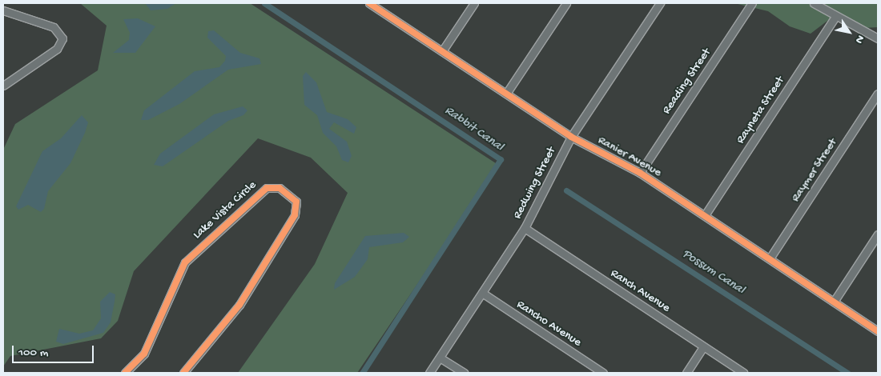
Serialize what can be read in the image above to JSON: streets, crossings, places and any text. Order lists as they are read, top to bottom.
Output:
{
  "streets": {
    "street": [
      "Reading Street",
      "Rayneta Street",
      "Ranier Avenue",
      "Raymer Street",
      "Redwing Street",
      "Lake Vista Circle",
      "Ranch Avenue",
      "Rancho Avenue"
    ]
  },
  "crossings": [
    ["Reading Street", "Ranier Avenue"],
    ["Rayneta Street", "Ranier Avenue"],
    ["Ranier Avenue", "Raymer Street"],
    ["Ranier Avenue", "Redwing Street"],
    ["Redwing Street", "Ranch Avenue"],
    ["Redwing Street", "Rancho Avenue"]
  ],
  "water": ["Rabbit Canal", "Possum Canal"],
  "scale_bar": "100 m",
  "north": "bottom right"
}
